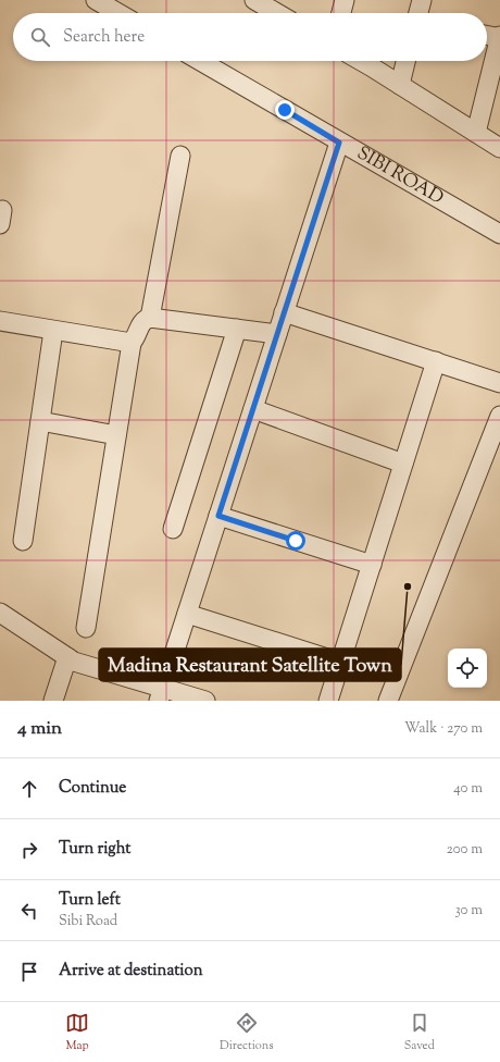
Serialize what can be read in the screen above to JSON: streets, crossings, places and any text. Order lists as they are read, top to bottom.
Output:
{
  "streets": {
    "street": ["SIBI ROAD"]
  },
  "places": ["Madina Restaurant Satellite Town"],
  "page": {
    "search": "Search here",
    "heading": ["4 min", "Walk · 270 m"],
    "list": [
      ["Continue", "40 m"],
      ["Turn right", "200 m"],
      ["Turn left", "Sibi Road", "30 m"],
      "Arrive at destination"
    ],
    "nav": ["Map", "Directions", "Saved"]
  }
}
